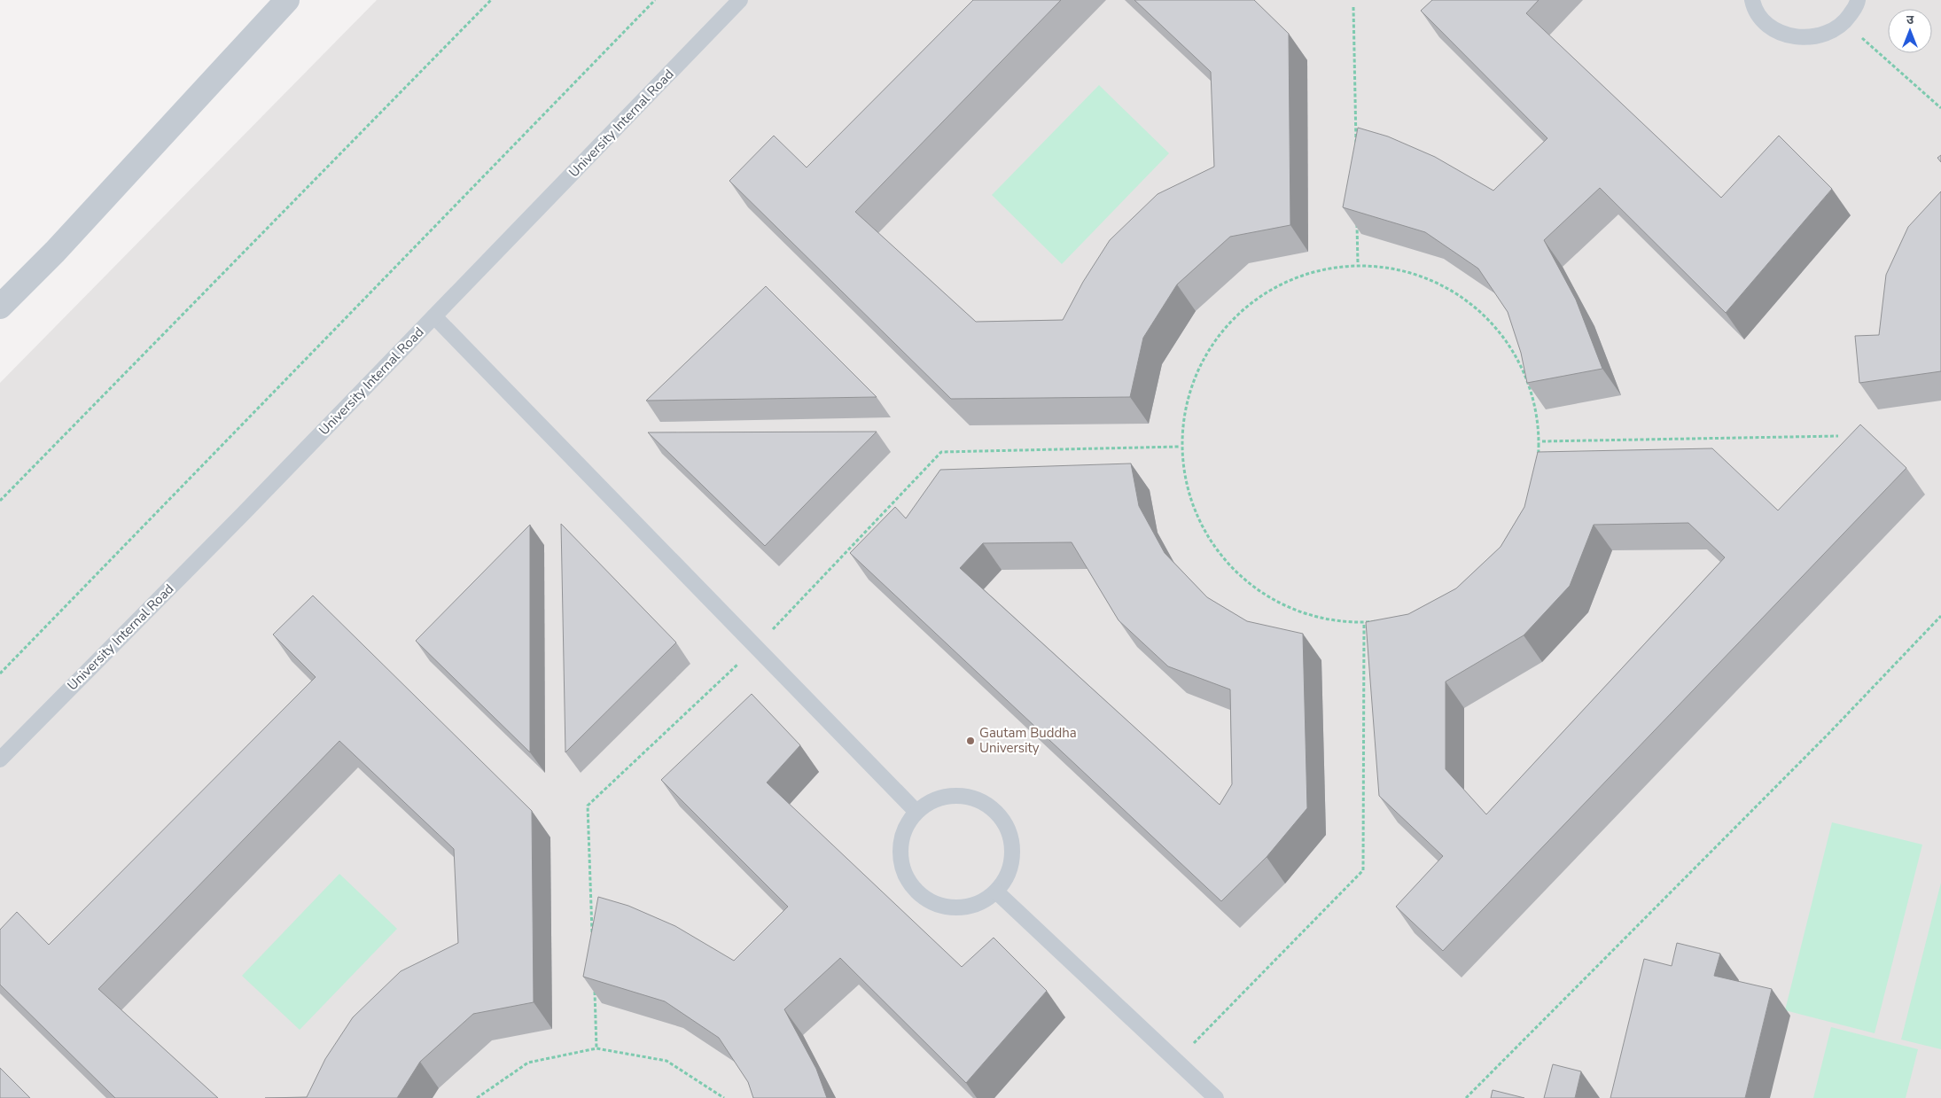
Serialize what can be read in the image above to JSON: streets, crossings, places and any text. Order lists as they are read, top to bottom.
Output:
{
  "streets": {
    "lane": ["University Internal Road"]
  },
  "places": ["Gautam Buddha University"],
  "north": "top"
}
